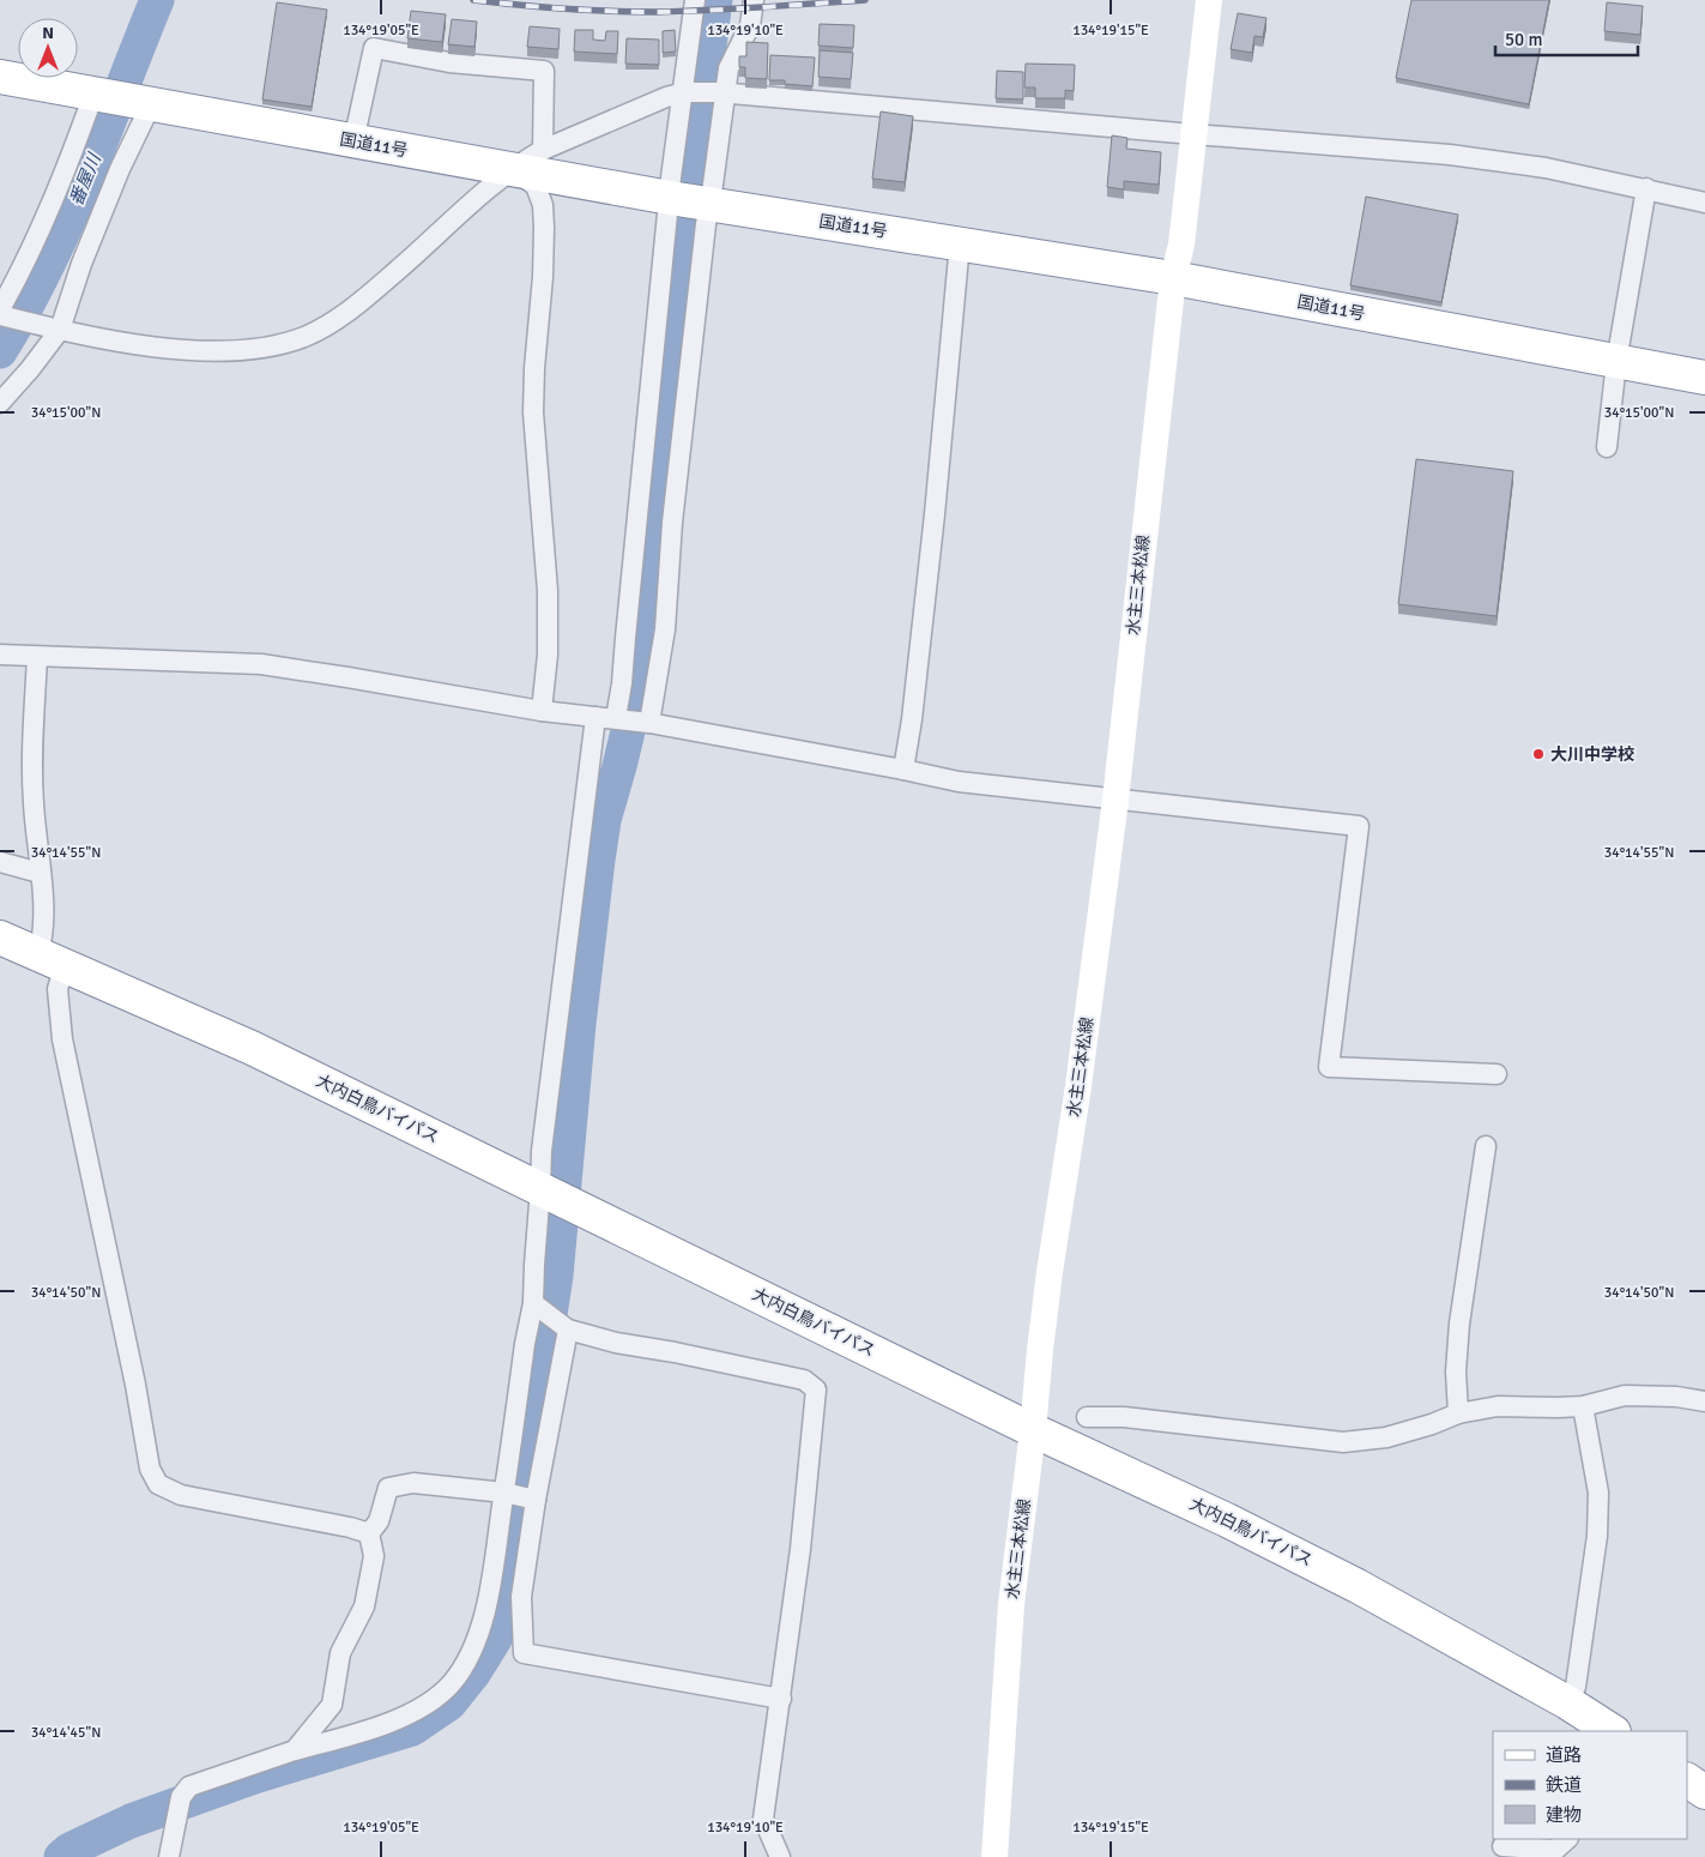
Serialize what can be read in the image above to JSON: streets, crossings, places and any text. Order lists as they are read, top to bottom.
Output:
{
  "streets": {
    "highway": ["国道11号", "大内白鳥バイパス"],
    "main road": ["水主三本松線"]
  },
  "crossings": [
    ["国道11号", "水主三本松線"],
    ["水主三本松線", "大内白鳥バイパス"]
  ],
  "water": ["番屋川"],
  "places": ["大川中学校"],
  "legend": ["道路", "鉄道", "建物"],
  "scale_bar": "50 m",
  "north": "top",
  "coordinates": [
    "134°19'05\"E",
    "134°19'10\"E",
    "134°19'15\"E",
    "34°15'00\"N",
    "34°14'55\"N",
    "34°14'50\"N",
    "34°14'45\"N"
  ]
}
